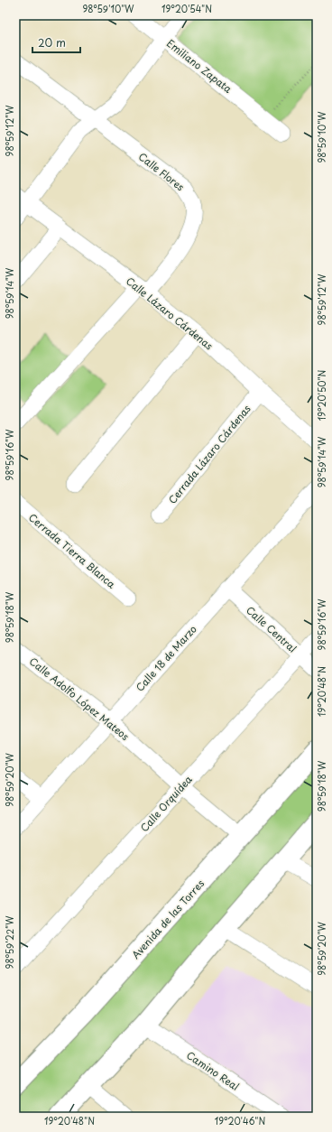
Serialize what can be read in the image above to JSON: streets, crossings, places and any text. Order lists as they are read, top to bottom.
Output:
{
  "streets": {
    "main road": ["Avenida de las Torres"],
    "street": [
      "Emiliano Zapata",
      "Calle Flores",
      "Calle Lázaro Cárdenas",
      "Cerrada Lázaro Cárdenas",
      "Cerrada Tierra Blanca",
      "Calle Central",
      "Calle 18 de Marzo",
      "Calle Adolfo López Mateos",
      "Calle Orquídea",
      "Camino Real"
    ]
  },
  "crossings": [
    ["Calle Flores", "Calle Lázaro Cárdenas"],
    ["Calle Lázaro Cárdenas", "Cerrada Lázaro Cárdenas"],
    ["Calle Central", "Calle 18 de Marzo"],
    ["Calle Central", "Calle Orquídea"],
    ["Calle 18 de Marzo", "Calle Adolfo López Mateos"],
    ["Calle Adolfo López Mateos", "Calle Orquídea"],
    ["Calle Adolfo López Mateos", "Avenida de las Torres"]
  ],
  "scale_bar": "20 m",
  "coordinates": [
    "98°59'10\"W",
    "19°20'54\"N",
    "98°59'12\"W",
    "98°59'14\"W",
    "19°20'50\"N",
    "98°59'16\"W",
    "98°59'18\"W",
    "19°20'48\"N",
    "98°59'20\"W",
    "98°59'22\"W",
    "19°20'46\"N"
  ]
}
